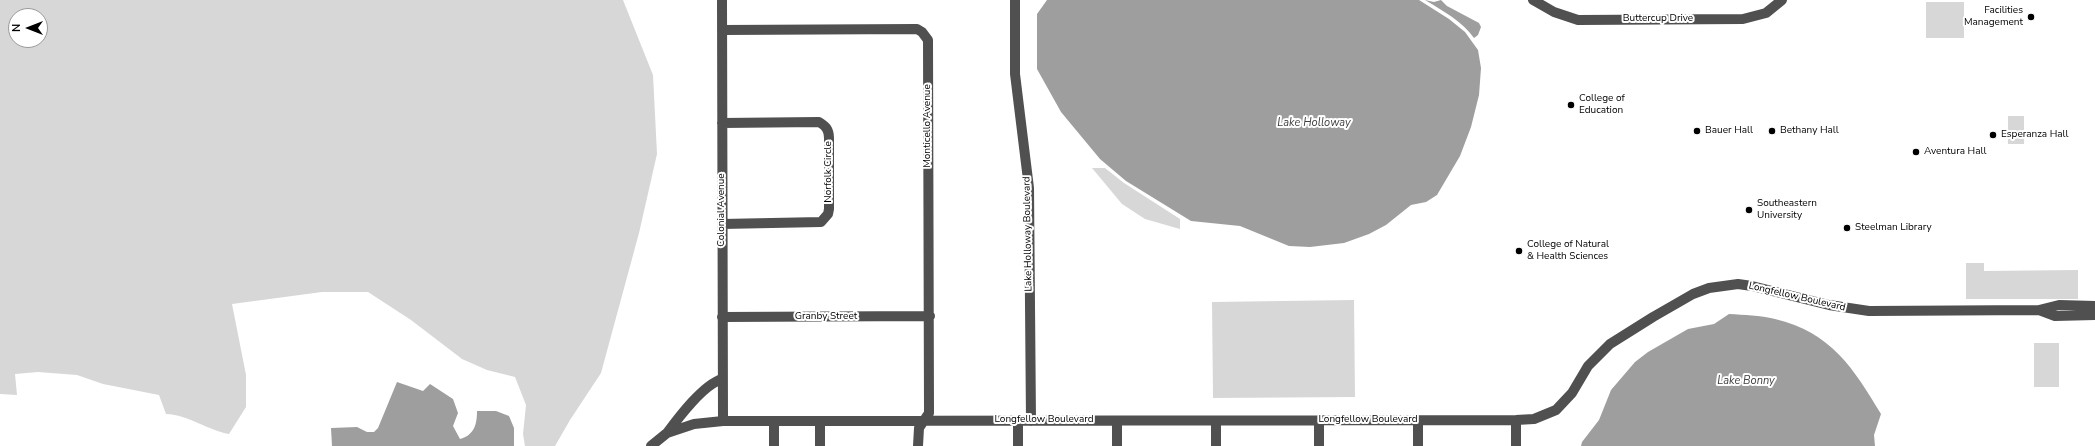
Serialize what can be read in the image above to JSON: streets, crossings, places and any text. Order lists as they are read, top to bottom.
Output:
{
  "streets": {
    "street": [
      "Buttercup Drive",
      "Monticello Avenue",
      "Norfolk Circle",
      "Colonial Avenue",
      "Lake Holloway Boulevard",
      "Longfellow Boulevard",
      "Granby Street"
    ]
  },
  "crossings": [
    ["Monticello Avenue", "Colonial Avenue"],
    ["Monticello Avenue", "Longfellow Boulevard"],
    ["Monticello Avenue", "Granby Street"],
    ["Norfolk Circle", "Colonial Avenue"],
    ["Colonial Avenue", "Longfellow Boulevard"],
    ["Colonial Avenue", "Granby Street"],
    ["Lake Holloway Boulevard", "Longfellow Boulevard"]
  ],
  "water": ["Lake Holloway", "Lake Bonny"],
  "places": [
    "Facilities Management",
    "College of Education",
    "Bauer Hall",
    "Bethany Hall",
    "Esperanza Hall",
    "Aventura Hall",
    "Southeastern University",
    "Steelman Library",
    "College of Natural & Health Sciences"
  ],
  "north": "left"
}
